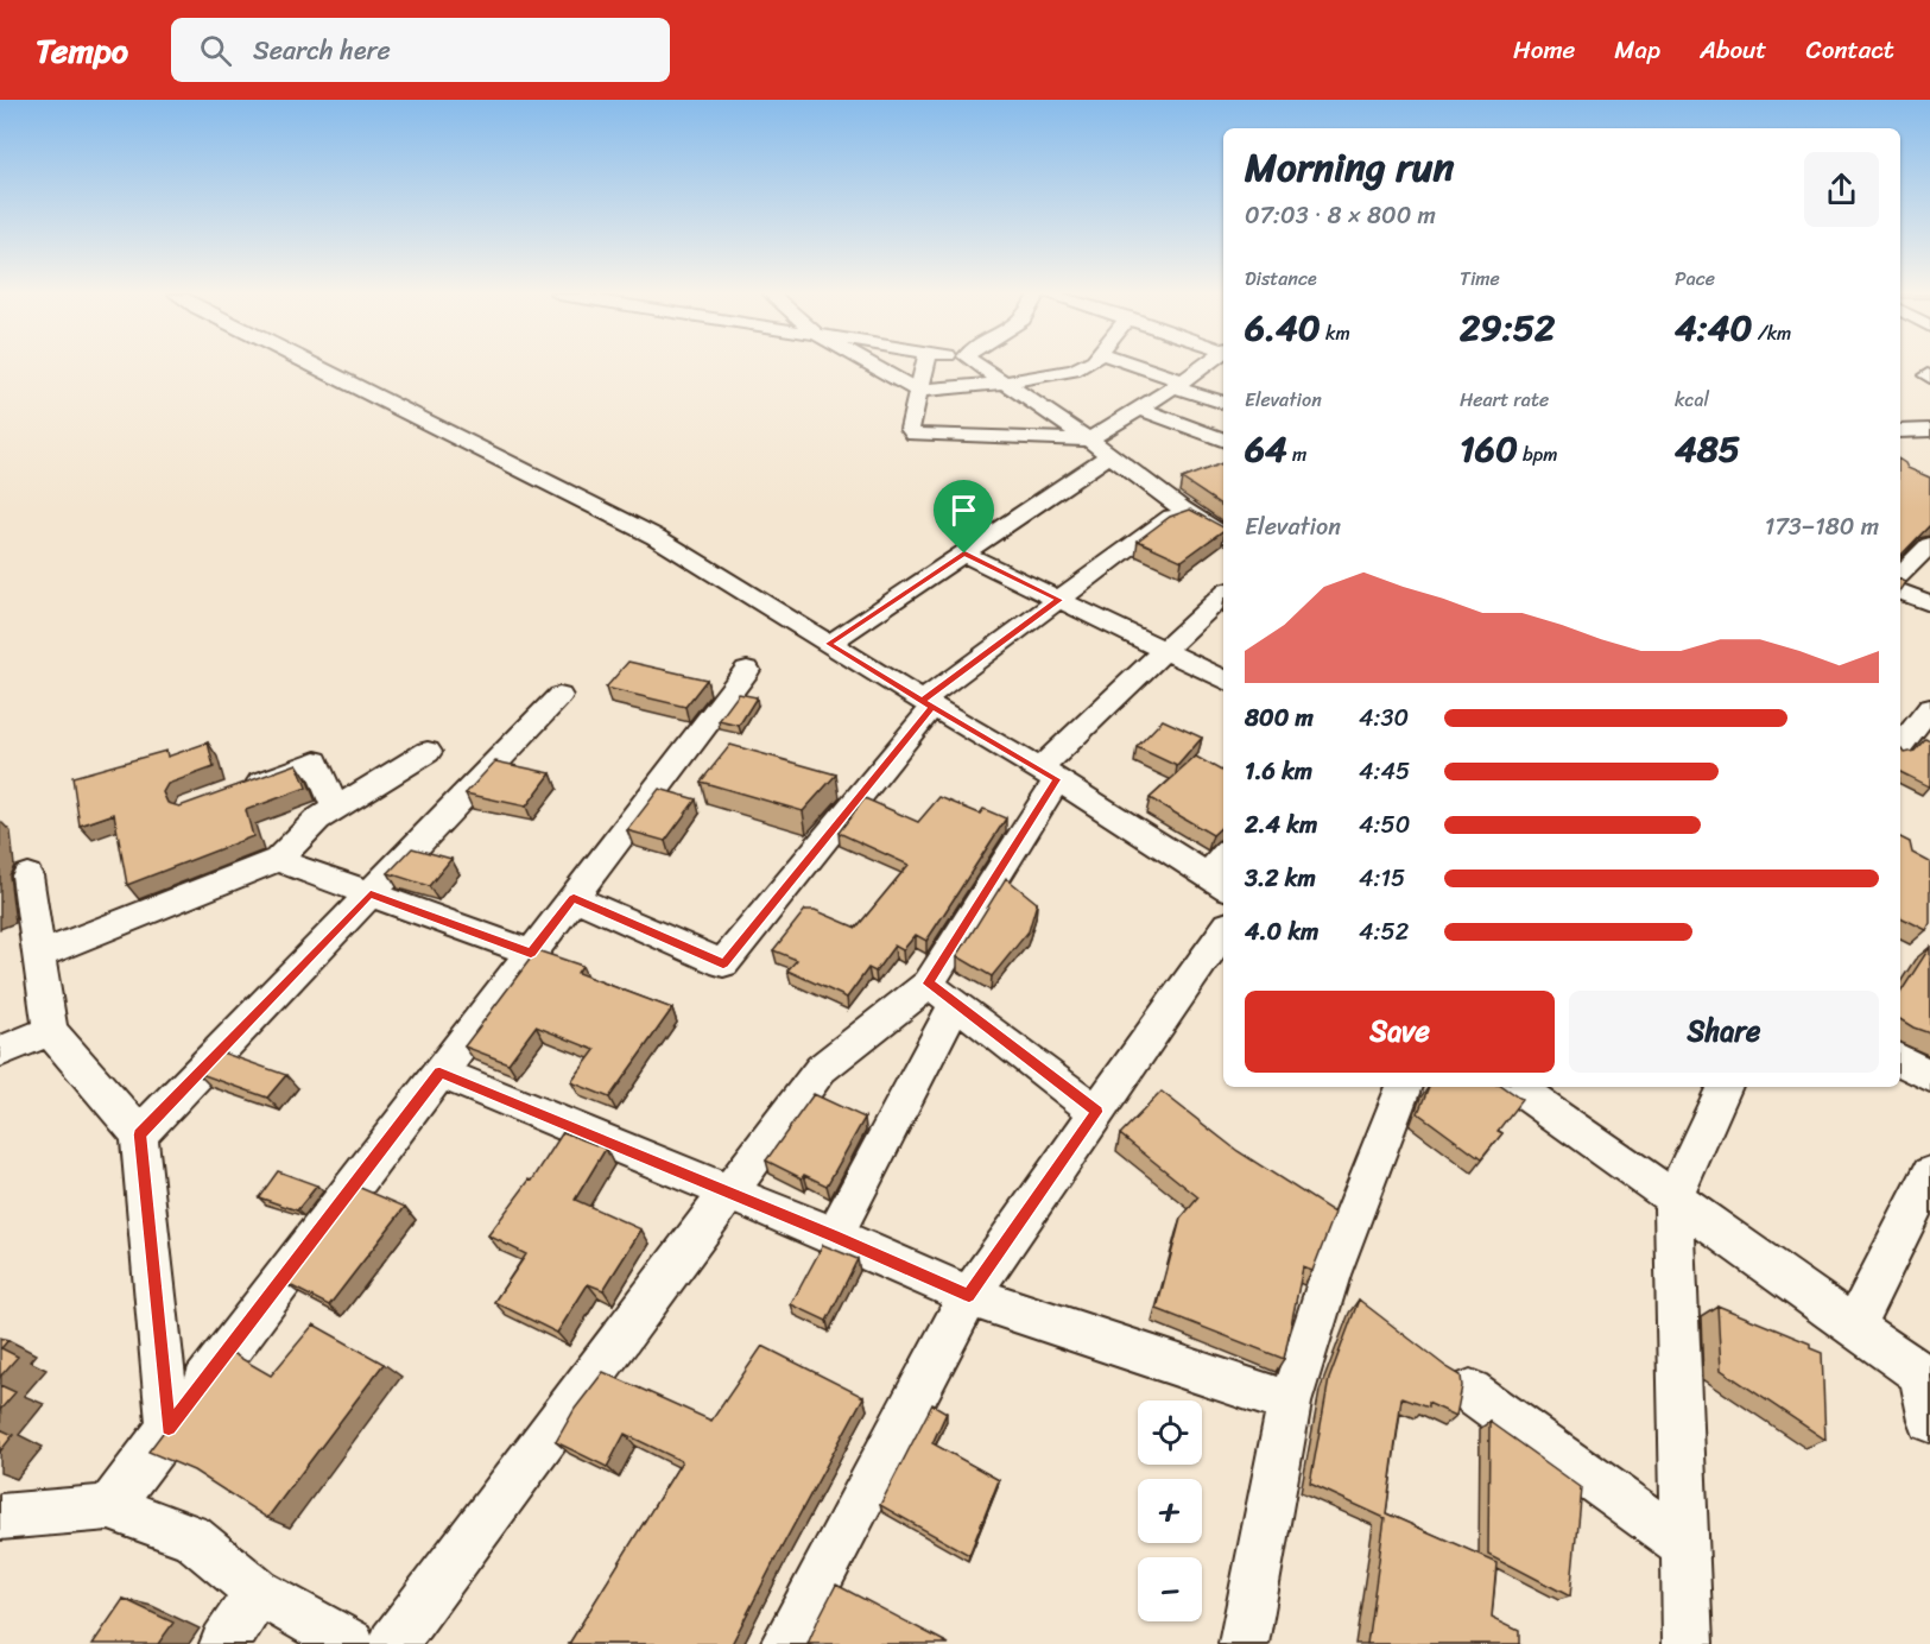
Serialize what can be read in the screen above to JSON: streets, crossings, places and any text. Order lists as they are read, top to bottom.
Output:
{
  "page": {
    "header": "Tempo",
    "search": "Search here",
    "nav": [
      "Home",
      "Map",
      "About",
      "Contact"
    ],
    "heading": ["Morning run", "07:03 · 8 × 800 m"],
    "stats": [
      ["Distance", "6.40 km"],
      ["Time", "29:52"],
      ["Pace", "4:40 /km"],
      ["Elevation", "64 m"],
      ["Heart rate", "160 bpm"],
      ["kcal", "485"]
    ],
    "chart": ["Elevation", "173–180 m"],
    "list": [
      {
        "name": "800 m",
        "note": "4:30"
      },
      {
        "name": "1.6 km",
        "note": "4:45"
      },
      {
        "name": "2.4 km",
        "note": "4:50"
      },
      {
        "name": "3.2 km",
        "note": "4:15"
      },
      {
        "name": "4.0 km",
        "note": "4:52"
      }
    ],
    "buttons": ["Save", "Share"],
    "map_buttons": ["+", "−"]
  }
}
